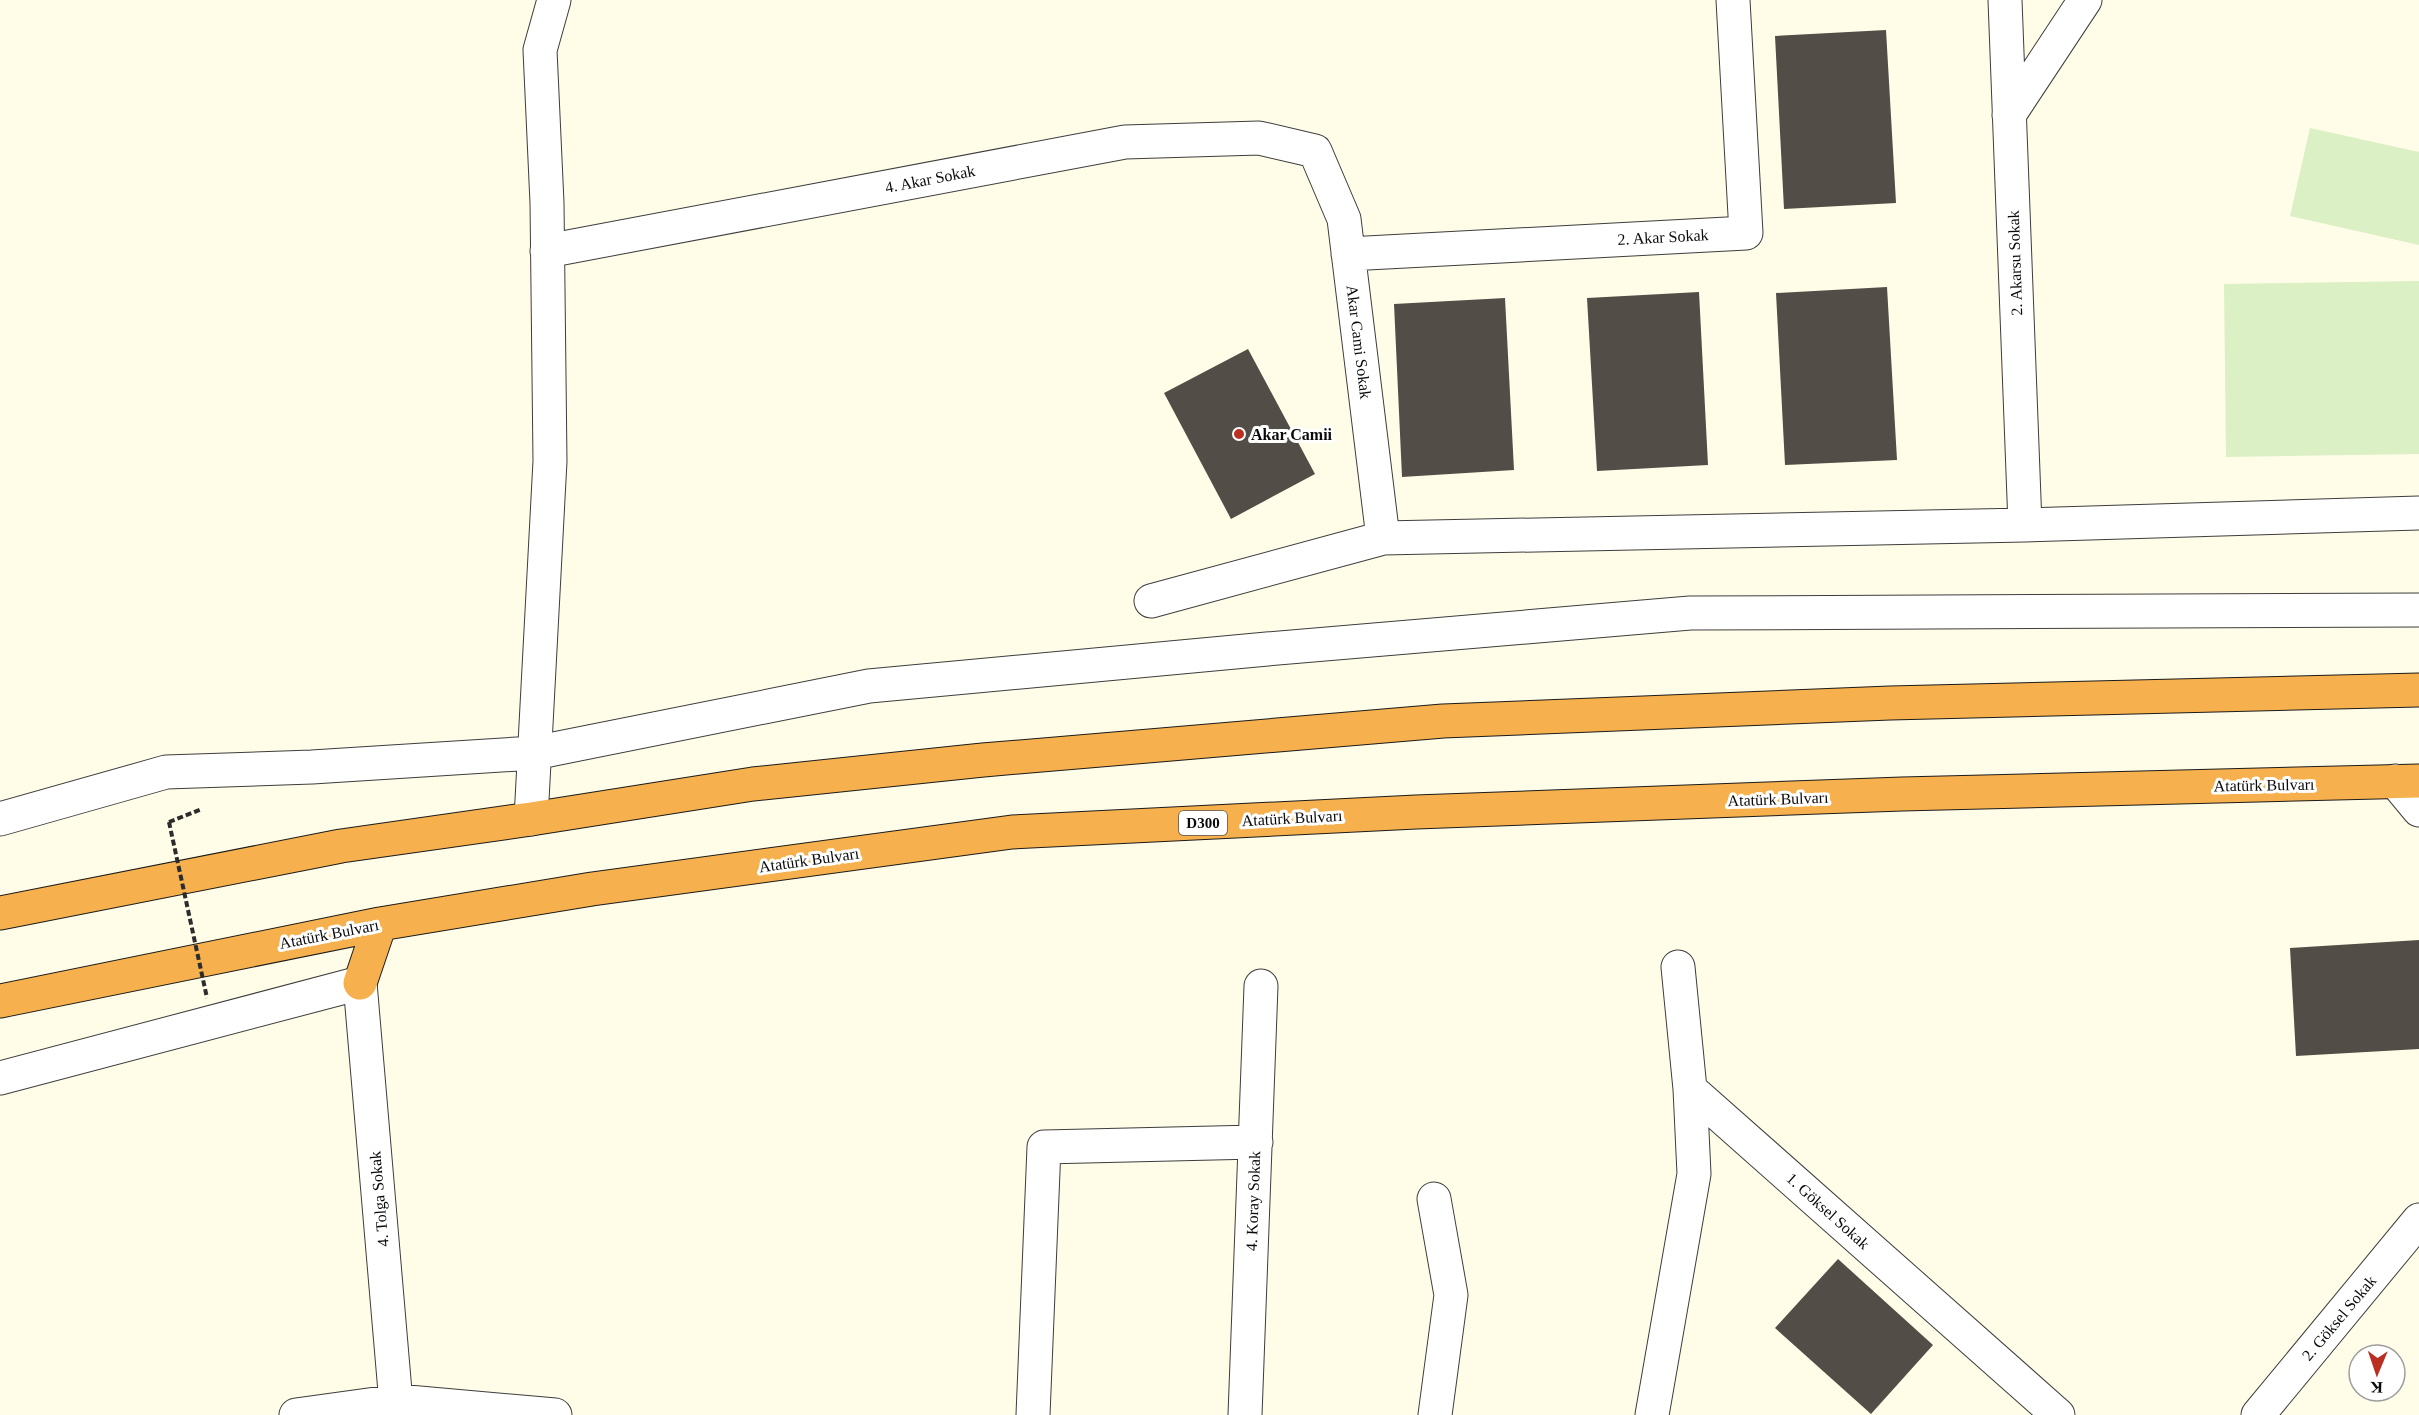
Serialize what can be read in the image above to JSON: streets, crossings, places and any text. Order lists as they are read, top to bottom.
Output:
{
  "streets": {
    "highway": ["Atatürk Bulvarı", "D300"],
    "street": [
      "4. Akar Sokak",
      "2. Akar Sokak",
      "2. Akarsu Sokak",
      "Akar Cami Sokak",
      "4. Tolga Sokak",
      "4. Koray Sokak",
      "1. Göksel Sokak",
      "2. Göksel Sokak"
    ]
  },
  "crossings": [
    ["4. Akar Sokak", "Akar Cami Sokak"],
    ["2. Akar Sokak", "Akar Cami Sokak"]
  ],
  "places": ["Akar Camii"],
  "north": "bottom"
}
